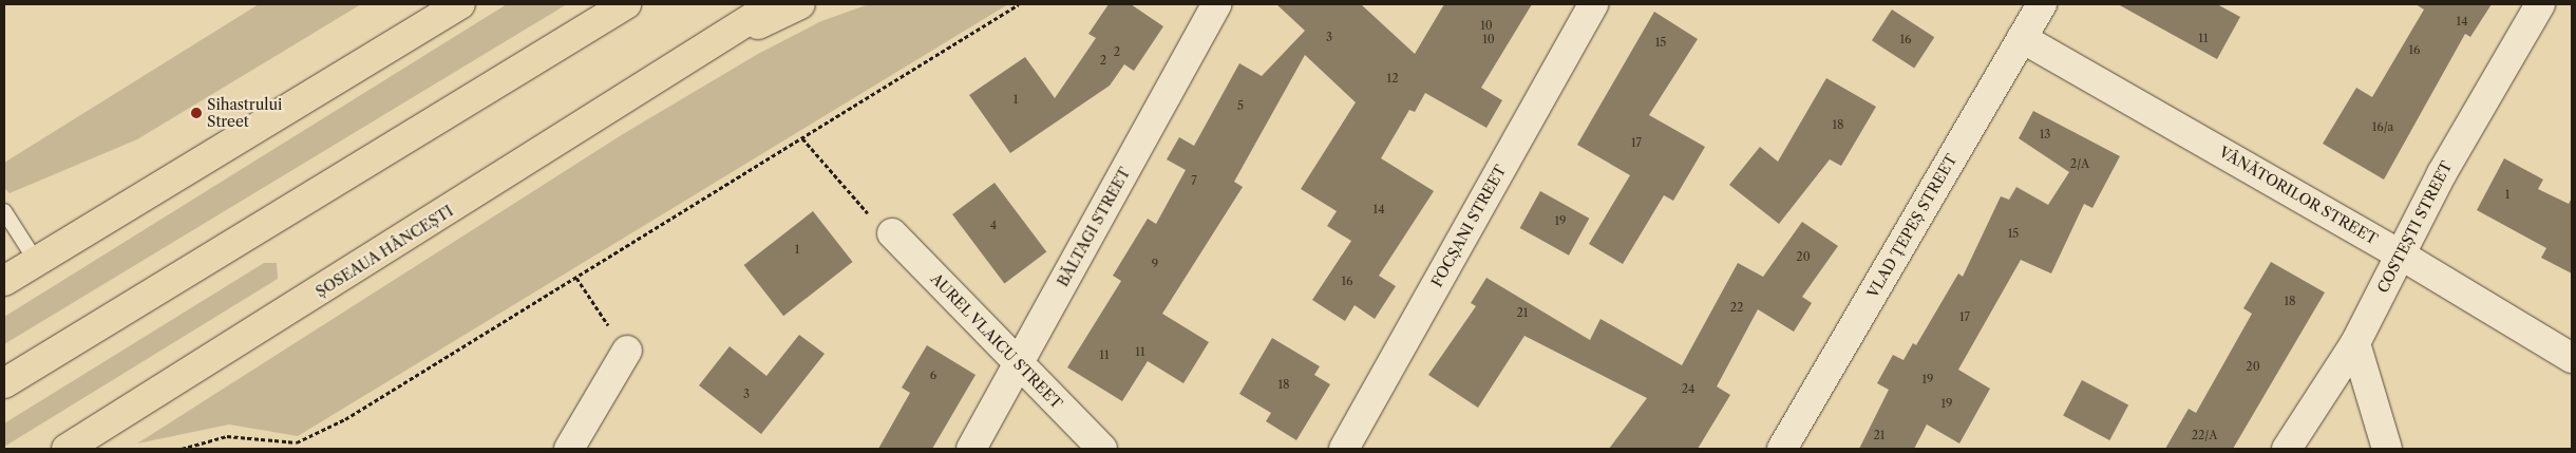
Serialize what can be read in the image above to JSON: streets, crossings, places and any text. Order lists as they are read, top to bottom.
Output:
{
  "streets": {
    "main road": ["ȘOSEAUA HÂNCEȘTI"],
    "street": [
      "VÂNĂTORILOR STREET",
      "FOCȘANI STREET",
      "VLAD ȚEPEȘ STREET",
      "BĂLTAGI STREET",
      "COSTEȘTI STREET",
      "AUREL VLAICU STREET"
    ]
  },
  "crossings": [
    ["VÂNĂTORILOR STREET", "VLAD ȚEPEȘ STREET"],
    ["VÂNĂTORILOR STREET", "COSTEȘTI STREET"],
    ["BĂLTAGI STREET", "AUREL VLAICU STREET"]
  ],
  "places": ["Sihastrului Street"],
  "house_numbers": [
    "14",
    "10",
    "3",
    "11",
    "10",
    "16",
    "15",
    "16",
    "2",
    "2",
    "12",
    "1",
    "5",
    "18",
    "16/a",
    "13",
    "17",
    "2/A",
    "7",
    "1",
    "14",
    "19",
    "4",
    "15",
    "1",
    "20",
    "9",
    "16",
    "18",
    "22",
    "21",
    "17",
    "11",
    "11",
    "20",
    "6",
    "19",
    "18",
    "24",
    "3",
    "19",
    "21",
    "22/A"
  ]
}
